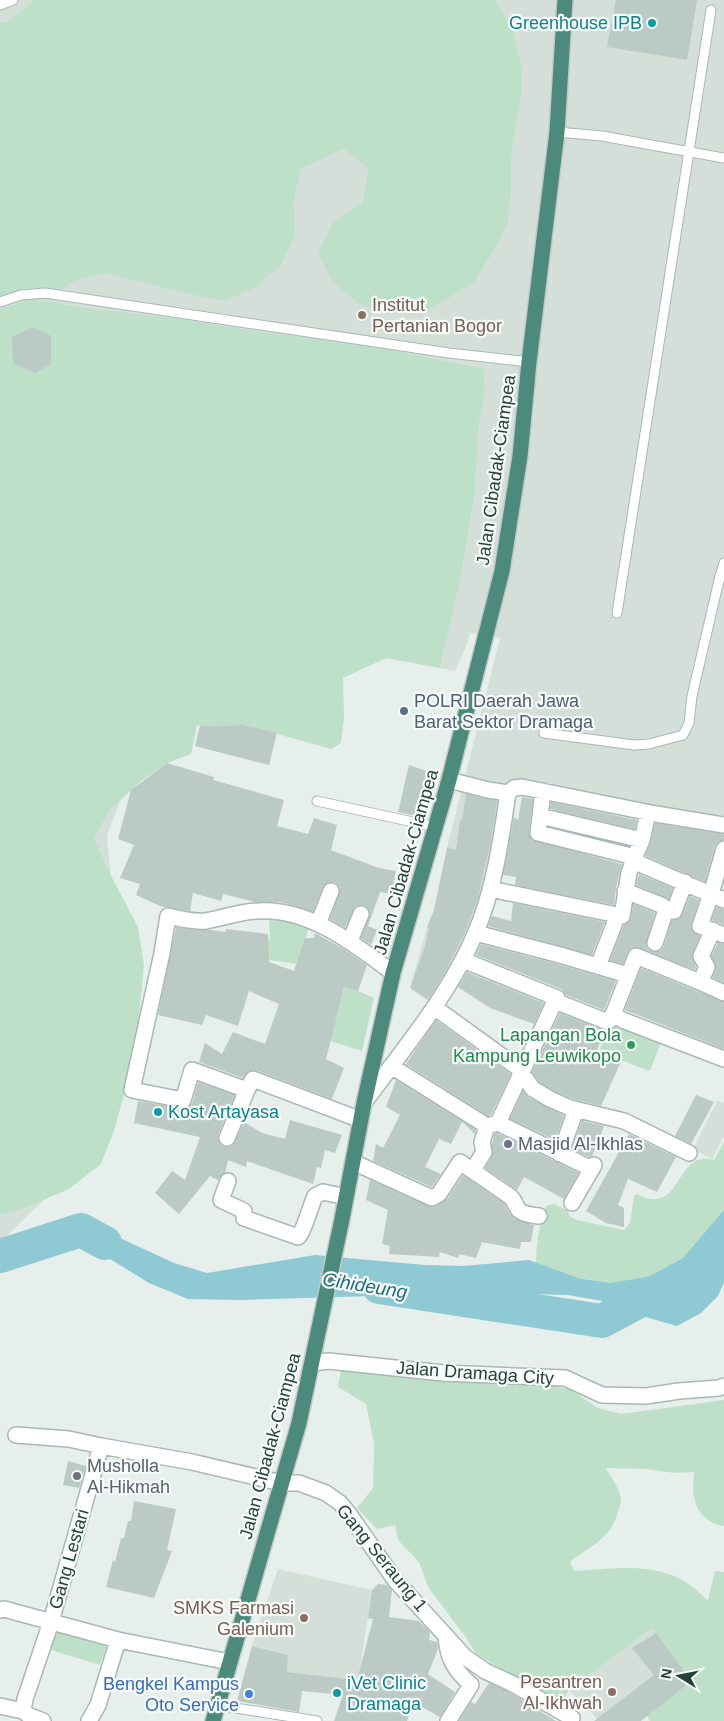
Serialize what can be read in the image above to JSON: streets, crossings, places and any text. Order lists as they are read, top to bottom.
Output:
{
  "streets": {
    "highway": ["Jalan Cibadak-Ciampea"],
    "street": ["Jalan Dramaga City", "Gang Seraung 1", "Gang Lestari"]
  },
  "crossings": [
    ["Jalan Cibadak-Ciampea", "Jalan Dramaga City"],
    ["Jalan Cibadak-Ciampea", "Gang Seraung 1"]
  ],
  "water": ["Cihideung"],
  "places": [
    "Greenhouse IPB",
    "Institut Pertanian Bogor",
    "POLRI Daerah Jawa Barat Sektor Dramaga",
    "Lapangan Bola Kampung Leuwikopo",
    "Kost Artayasa",
    "Masjid Al-Ikhlas",
    "Musholla Al-Hikmah",
    "SMKS Farmasi Galenium",
    "Pesantren Al-Ikhwah",
    "iVet Clinic Dramaga",
    "Bengkel Kampus Oto Service"
  ],
  "north": "left"
}
